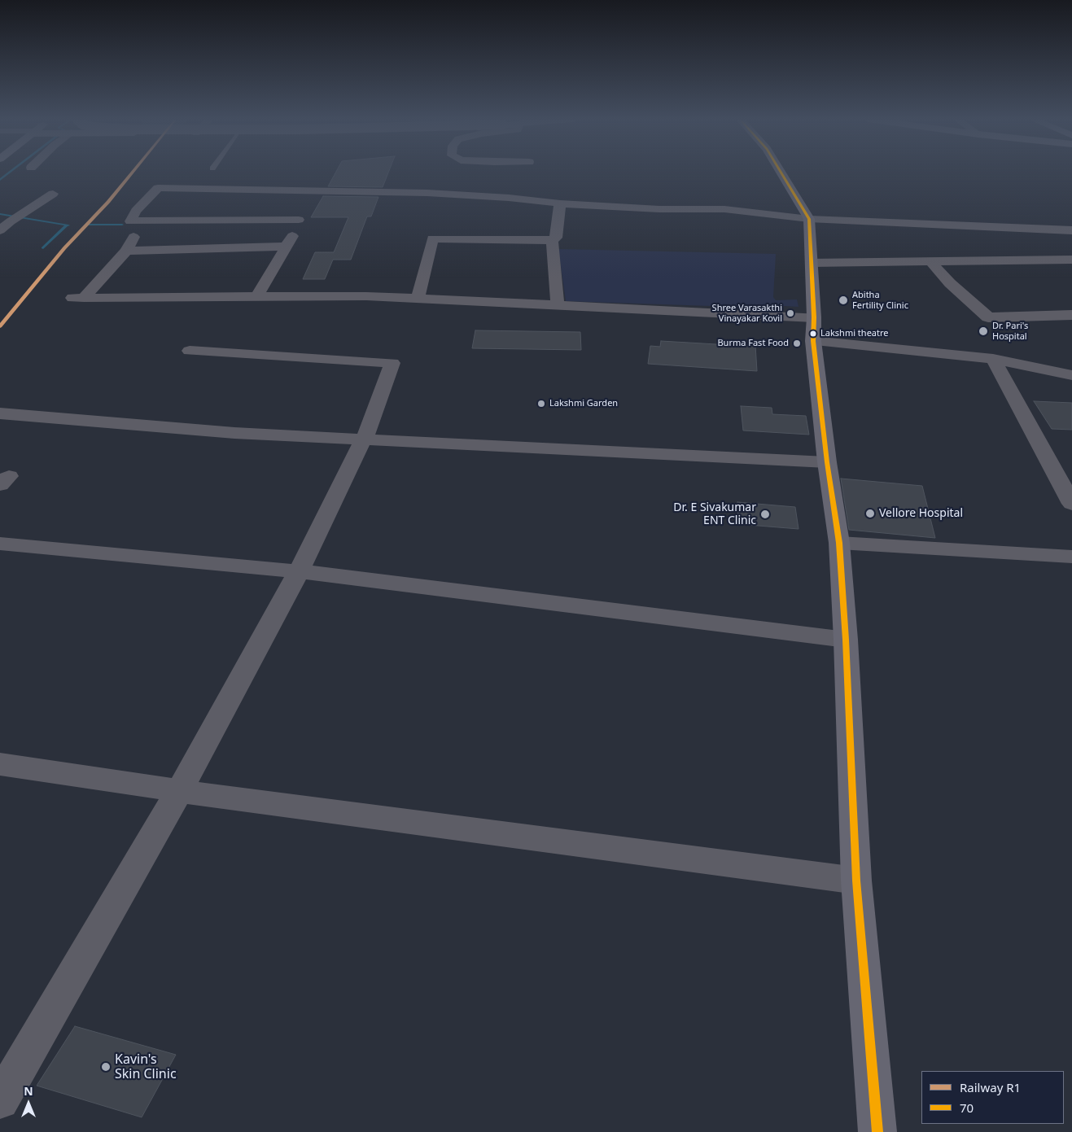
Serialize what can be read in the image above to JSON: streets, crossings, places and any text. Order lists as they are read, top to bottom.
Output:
{
  "places": [
    "Abitha Fertility Clinic",
    "Shree Varasakthi Vinayakar Kovil",
    "Dr. Pari's Hospital",
    "Lakshmi theatre",
    "Burma Fast Food",
    "Lakshmi Garden",
    "Vellore Hospital",
    "Dr. E Sivakumar ENT Clinic",
    "Kavin's Skin Clinic"
  ],
  "lines": ["rail line R1", "transit line 70"],
  "legend": ["Railway R1", "70"],
  "north": "top"
}
